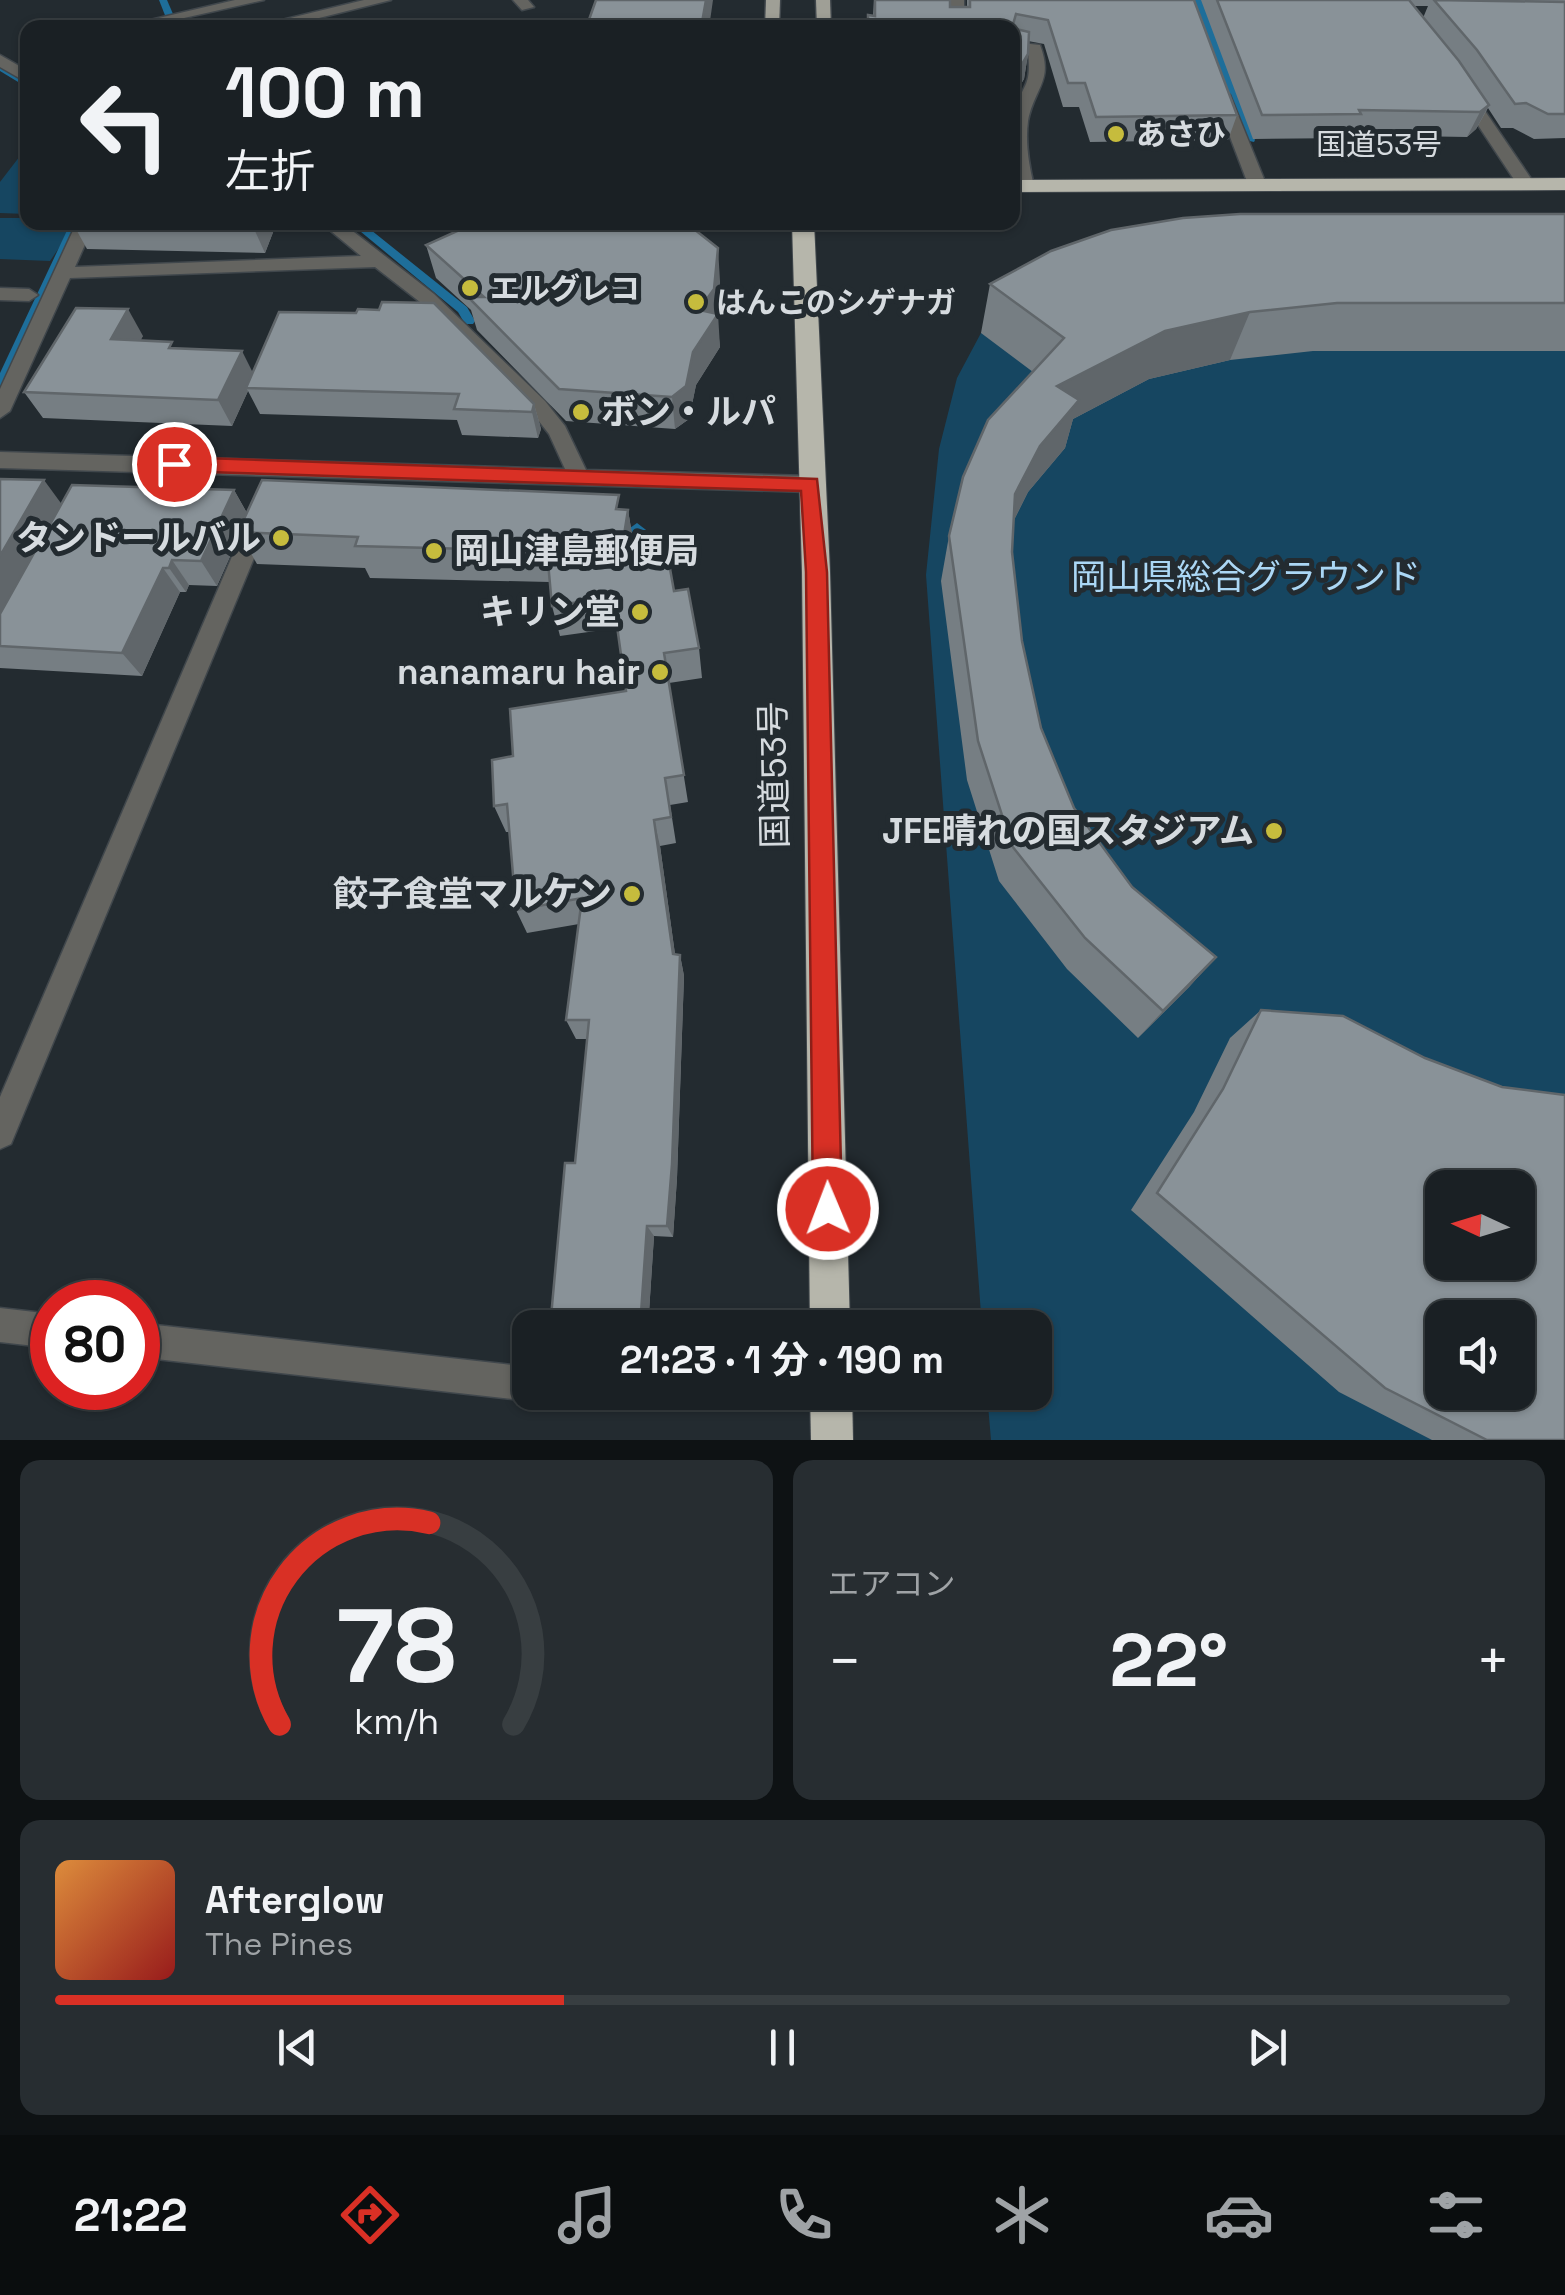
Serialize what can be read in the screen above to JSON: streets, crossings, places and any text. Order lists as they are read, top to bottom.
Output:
{
  "streets": {
    "highway": ["国道53号"]
  },
  "parks": ["岡山県総合グラウンド"],
  "places": [
    "あさひ",
    "エルグレコ",
    "はんこのシゲナガ",
    "ボン・ルパ",
    "タンドールバル",
    "岡山津島郵便局",
    "キリン堂",
    "nanamaru hair",
    "JFE晴れの国スタジアム",
    "餃子食堂マルケン"
  ],
  "north": "left",
  "page": {
    "turn": ["100 m", "左折"],
    "limit": "80",
    "trip": "21:23 · 1 分 · 190 m",
    "tile": "エアコン",
    "heat": ["−", "22°", "+"],
    "song": ["Afterglow", "The Pines"],
    "tabs": "21:22",
    "gauge": ["78", "km/h"]
  }
}
